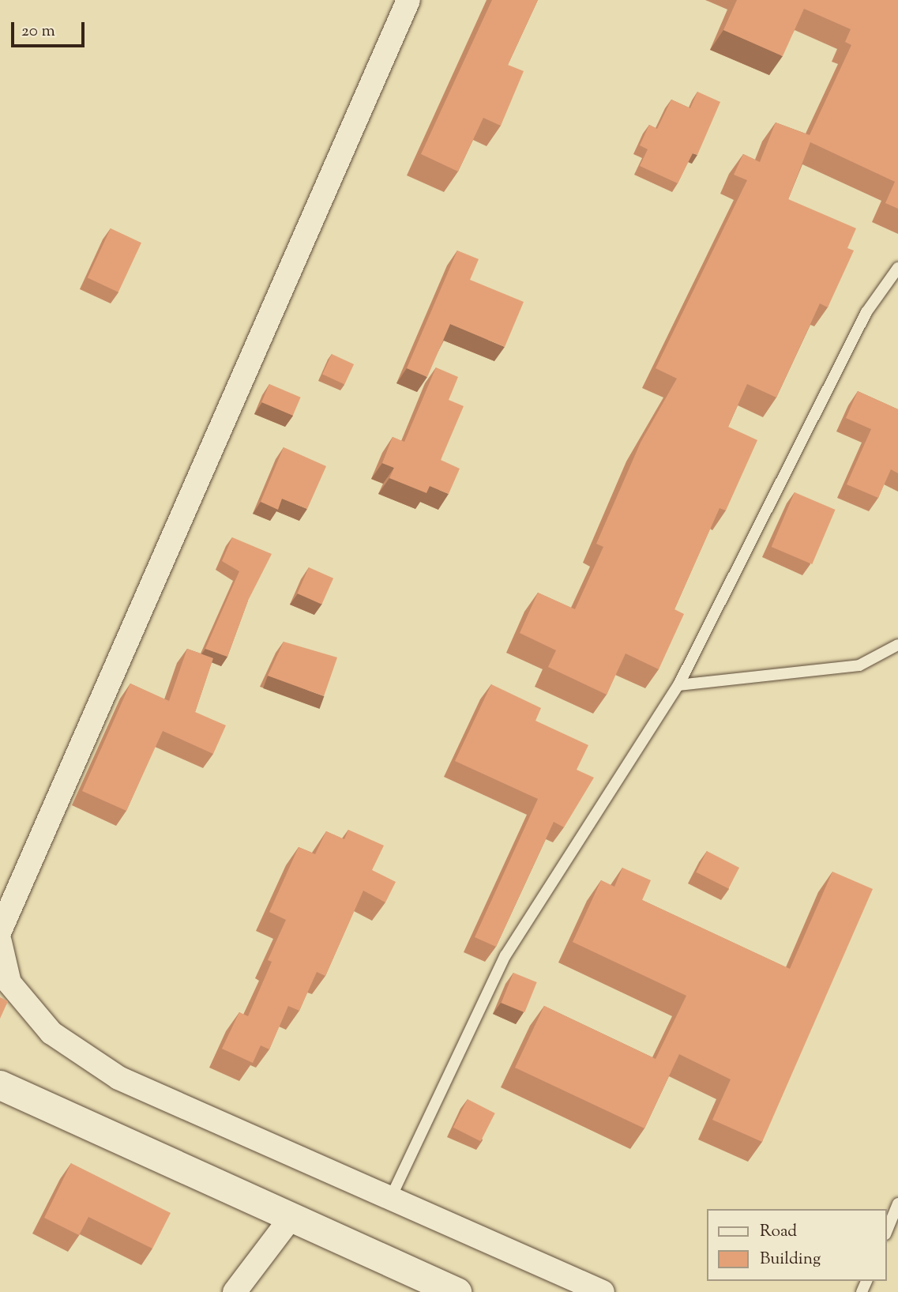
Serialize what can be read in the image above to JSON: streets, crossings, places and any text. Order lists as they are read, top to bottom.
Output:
{
  "legend": ["Road", "Building"],
  "scale_bar": "20 m"
}
